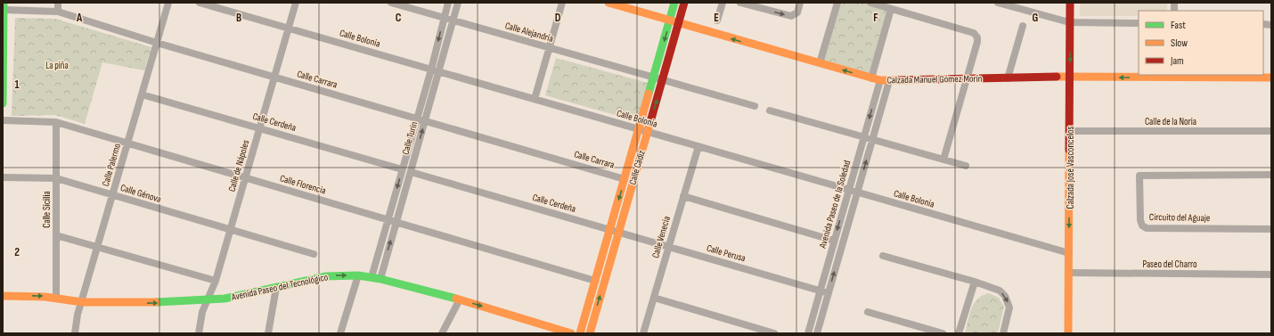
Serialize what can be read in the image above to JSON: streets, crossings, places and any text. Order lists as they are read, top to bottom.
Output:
{
  "streets": {
    "street": [
      "Calle Alejandría",
      "Calle Bolonia",
      "Calle Carrara",
      "Calzada Manuel Gómez Morín",
      "Calle de la Noria",
      "Calle Cerdeña",
      "Calle Turín",
      "Calle Palermo",
      "Calle de Nápoles",
      "Calle Cádiz",
      "Calzada José Vasconcelos",
      "Calle Florencia",
      "Calle Génova",
      "Avenida Paseo de la Soledad",
      "Calle Sicilia",
      "Circuito del Aguaje",
      "Calle Venecia",
      "Calle Perusa",
      "Paseo del Charro",
      "Avenida Paseo del Tecnológico"
    ]
  },
  "crossings": [
    ["Calle Alejandría", "Calle Turín"],
    ["Calle Alejandría", "Calle Cádiz"],
    ["Calle Bolonia", "Calle Turín"],
    ["Calle Bolonia", "Calle de Nápoles"],
    ["Calle Bolonia", "Calle Cádiz"],
    ["Calle Bolonia", "Calzada José Vasconcelos"],
    ["Calle Bolonia", "Avenida Paseo de la Soledad"],
    ["Calle Bolonia", "Calle Venecia"],
    ["Calle Carrara", "Calle Turín"],
    ["Calle Carrara", "Calle Palermo"],
    ["Calle Carrara", "Calle de Nápoles"],
    ["Calle Carrara", "Calle Cádiz"],
    ["Calzada Manuel Gómez Morín", "Calle Cádiz"],
    ["Calzada Manuel Gómez Morín", "Calzada José Vasconcelos"],
    ["Calzada Manuel Gómez Morín", "Avenida Paseo de la Soledad"],
    ["Calle de la Noria", "Calzada José Vasconcelos"],
    ["Calle Cerdeña", "Calle Turín"],
    ["Calle Cerdeña", "Calle Palermo"],
    ["Calle Cerdeña", "Calle de Nápoles"],
    ["Calle Cerdeña", "Calle Cádiz"],
    ["Calle Cerdeña", "Calle Perusa"],
    ["Calle Turín", "Calle Florencia"],
    ["Calle Turín", "Avenida Paseo del Tecnológico"],
    ["Calle Palermo", "Calle Florencia"],
    ["Calle Palermo", "Calle Génova"],
    ["Calle Palermo", "Avenida Paseo del Tecnológico"],
    ["Calle de Nápoles", "Calle Florencia"],
    ["Calle de Nápoles", "Calle Génova"],
    ["Calle de Nápoles", "Avenida Paseo del Tecnológico"],
    ["Calle Cádiz", "Calle Florencia"],
    ["Calle Cádiz", "Calle Perusa"],
    ["Calzada José Vasconcelos", "Paseo del Charro"],
    ["Calle Florencia", "Calle Sicilia"],
    ["Calle Génova", "Calle Sicilia"],
    ["Avenida Paseo de la Soledad", "Calle Perusa"],
    ["Calle Sicilia", "Avenida Paseo del Tecnológico"],
    ["Calle Venecia", "Calle Perusa"]
  ],
  "parks": ["La piña"],
  "legend": ["Fast", "Slow", "Jam"],
  "grid": {
    "columns": [
      "A",
      "B",
      "C",
      "D",
      "E",
      "F",
      "G"
    ],
    "rows": ["1", "2"]
  }
}
